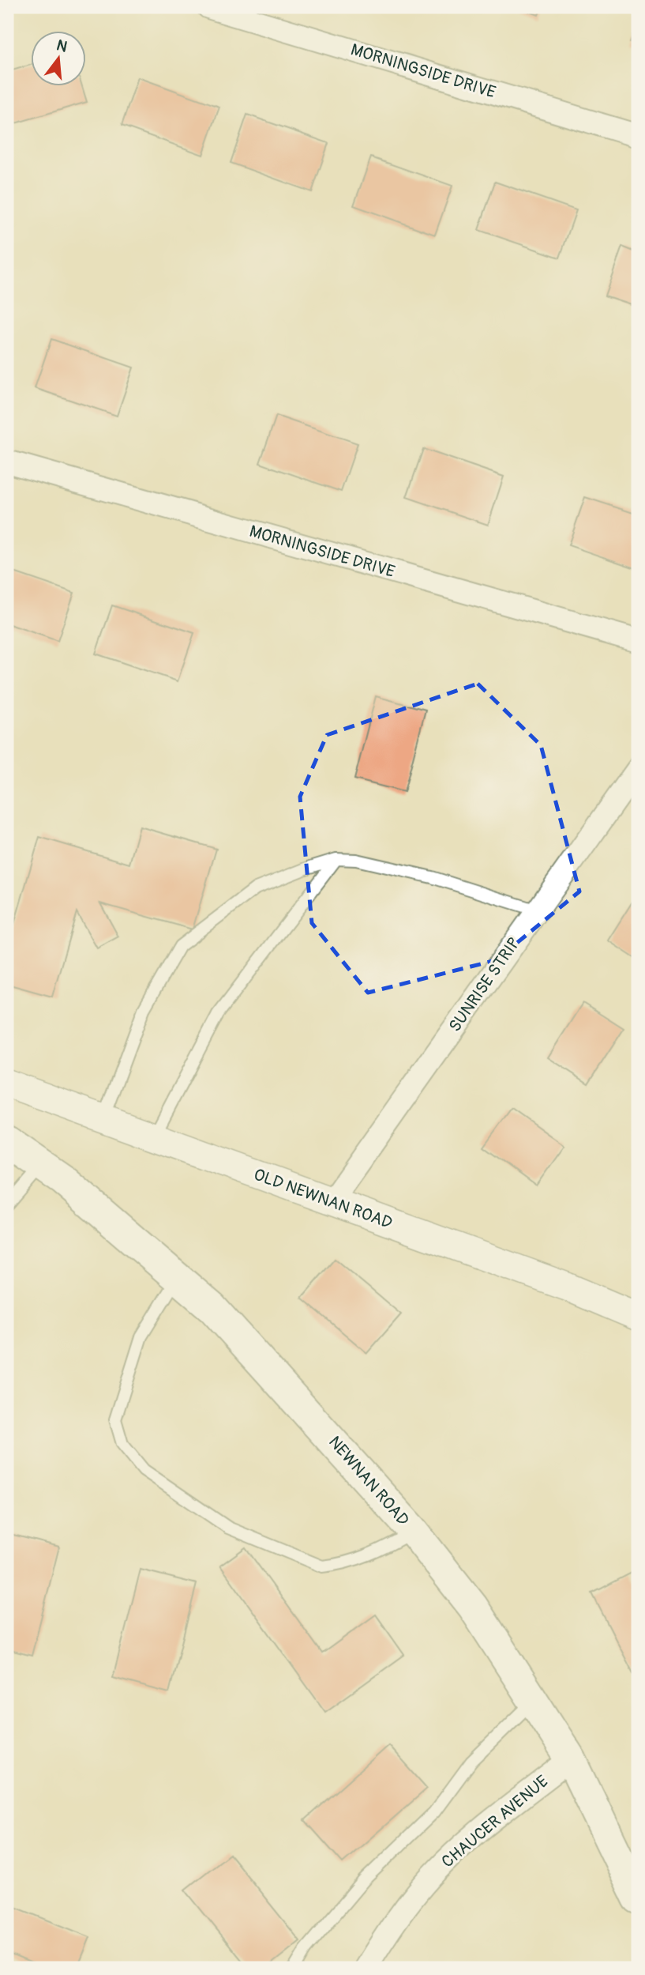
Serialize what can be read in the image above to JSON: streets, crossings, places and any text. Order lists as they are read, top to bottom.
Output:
{
  "streets": {
    "main road": ["NEWNAN ROAD"],
    "street": [
      "MORNINGSIDE DRIVE",
      "SUNRISE STRIP",
      "OLD NEWNAN ROAD",
      "CHAUCER AVENUE"
    ]
  },
  "crossings": [
    ["SUNRISE STRIP", "OLD NEWNAN ROAD"],
    ["NEWNAN ROAD", "CHAUCER AVENUE"]
  ],
  "north": "top"
}
